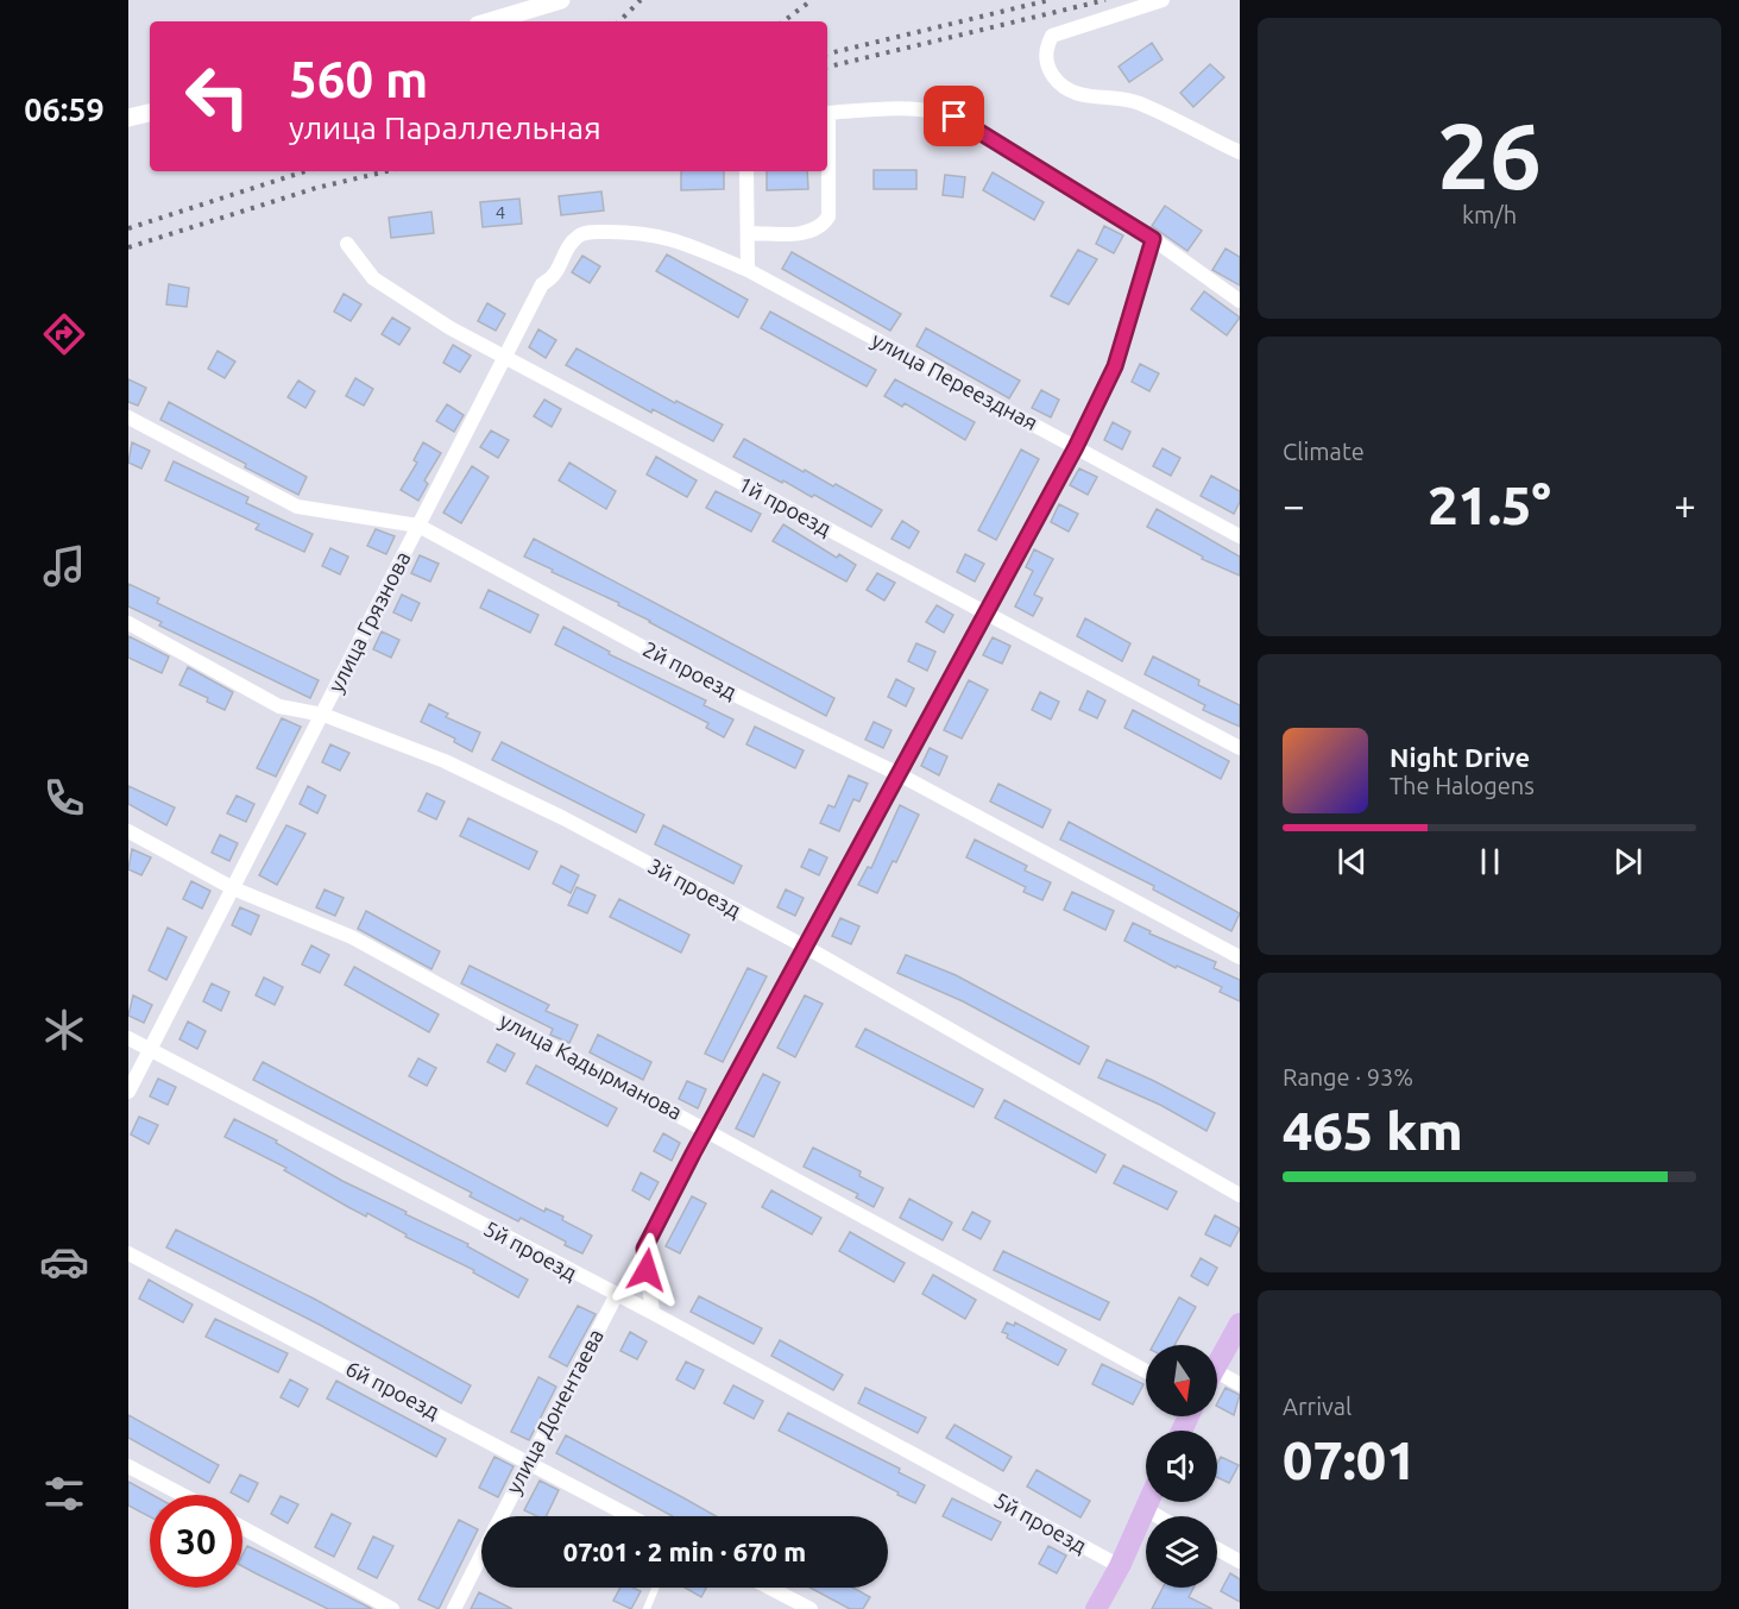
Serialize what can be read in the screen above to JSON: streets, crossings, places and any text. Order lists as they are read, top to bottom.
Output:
{
  "streets": {
    "street": [
      "улица Переездная",
      "1й проезд",
      "улица Грязнова",
      "2й проезд",
      "3й проезд",
      "улица Кадырманова",
      "5й проезд",
      "6й проезд",
      "улица Донентаева"
    ]
  },
  "crossings": [
    ["улица Переездная", "улица Грязнова"],
    ["1й проезд", "улица Грязнова"],
    ["улица Грязнова", "2й проезд"],
    ["улица Грязнова", "3й проезд"],
    ["улица Грязнова", "улица Кадырманова"],
    ["улица Грязнова", "5й проезд"],
    ["5й проезд", "улица Донентаева"],
    ["6й проезд", "улица Донентаева"]
  ],
  "house_numbers": ["4"],
  "north": "bottom",
  "page": {
    "tabs": "06:59",
    "tile": [
      ["26", "km/h"],
      "Climate",
      ["Range · 93%", "465 km"],
      ["Arrival", "07:01"]
    ],
    "turn": ["560 m", "улица Параллельная"],
    "heat": ["−", "21.5°", "+"],
    "song": ["Night Drive", "The Halogens"],
    "limit": "30",
    "trip": "07:01 · 2 min · 670 m"
  }
}
